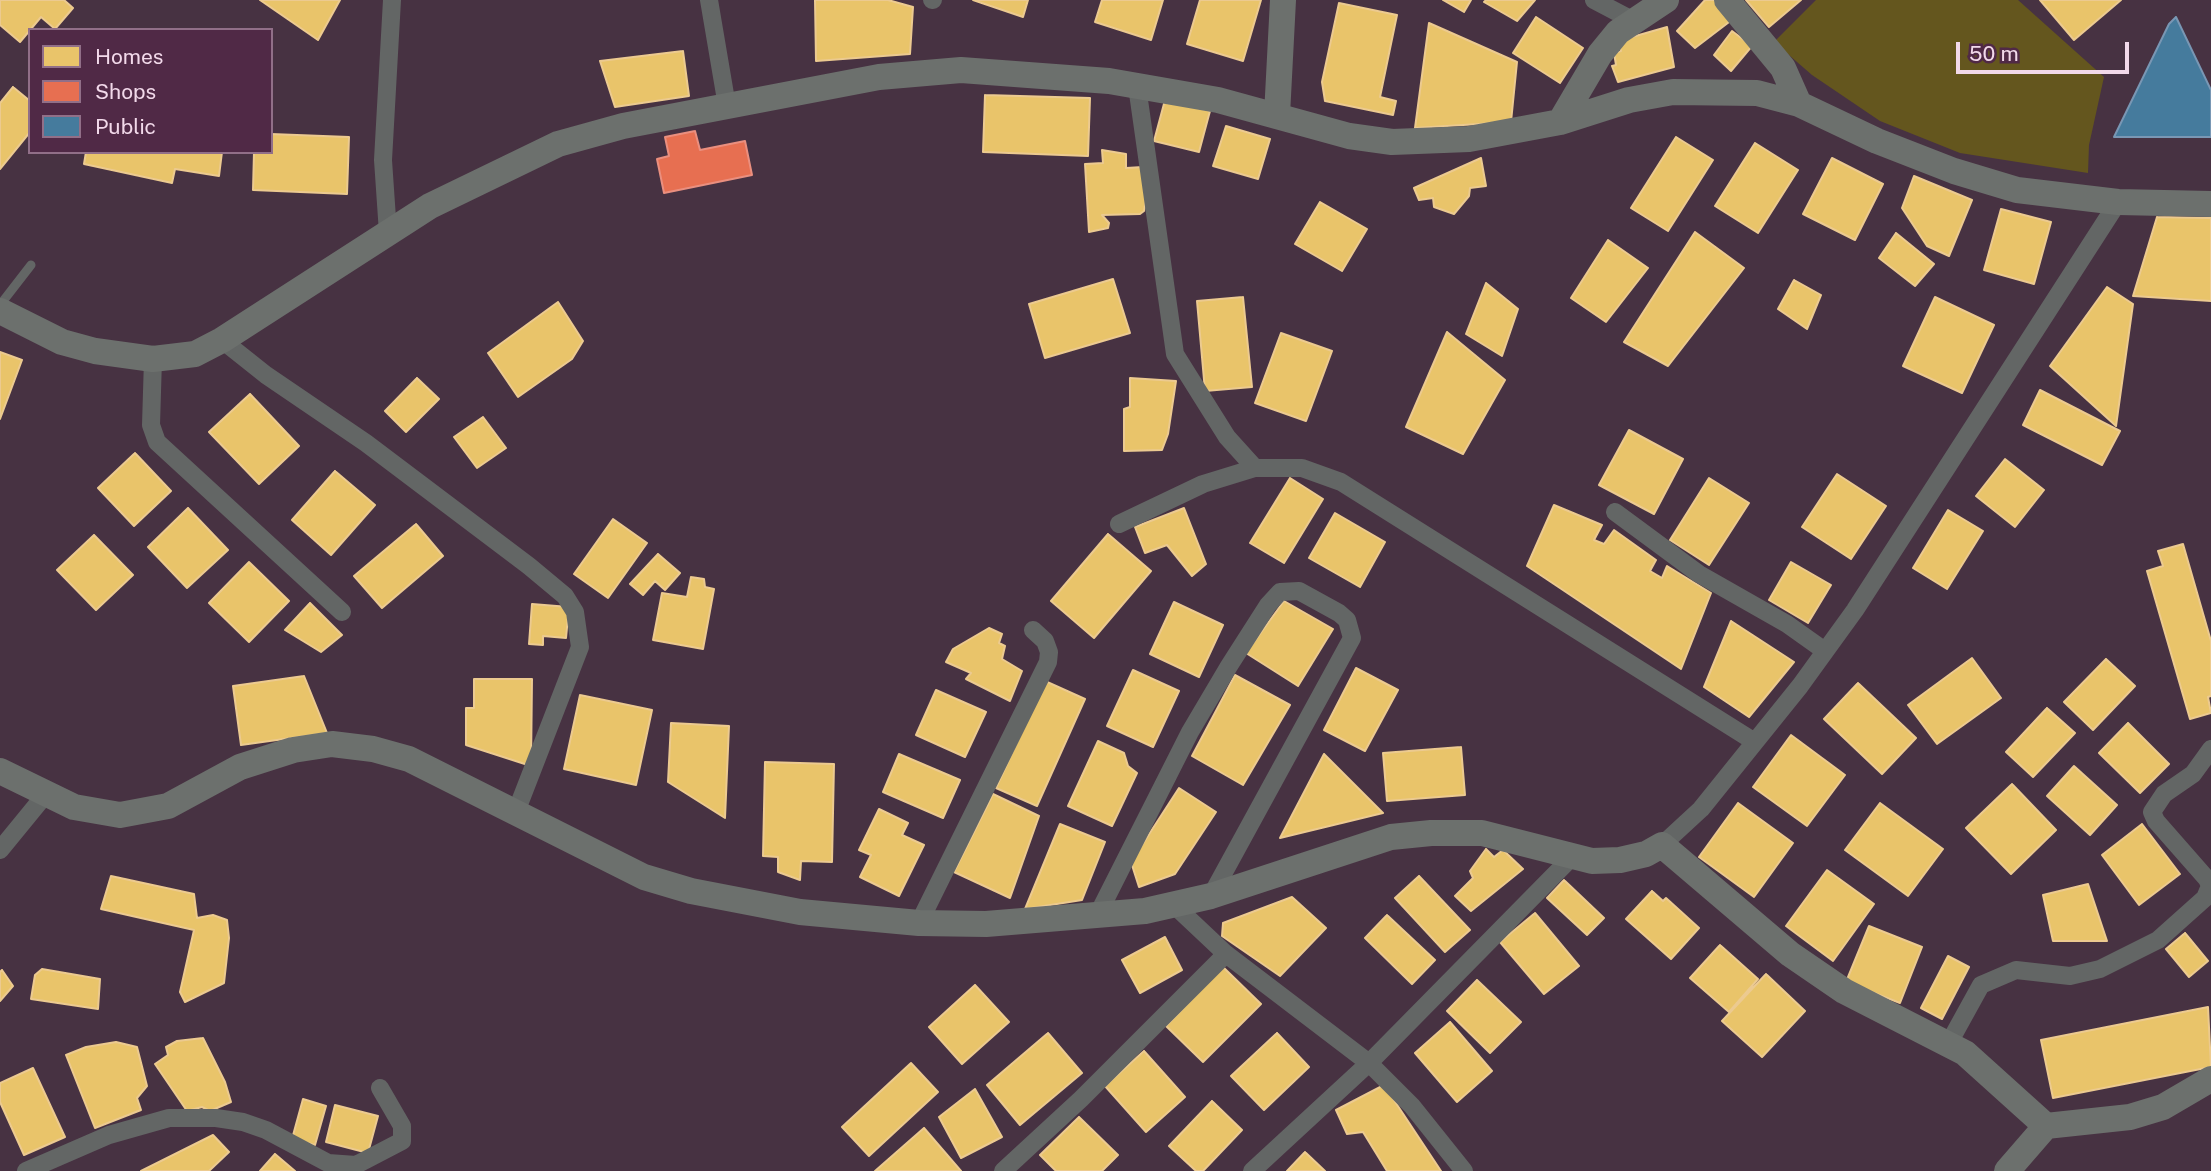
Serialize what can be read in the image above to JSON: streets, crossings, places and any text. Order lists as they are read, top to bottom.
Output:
{
  "legend": ["Homes", "Shops", "Public"],
  "scale_bar": "50 m"
}
